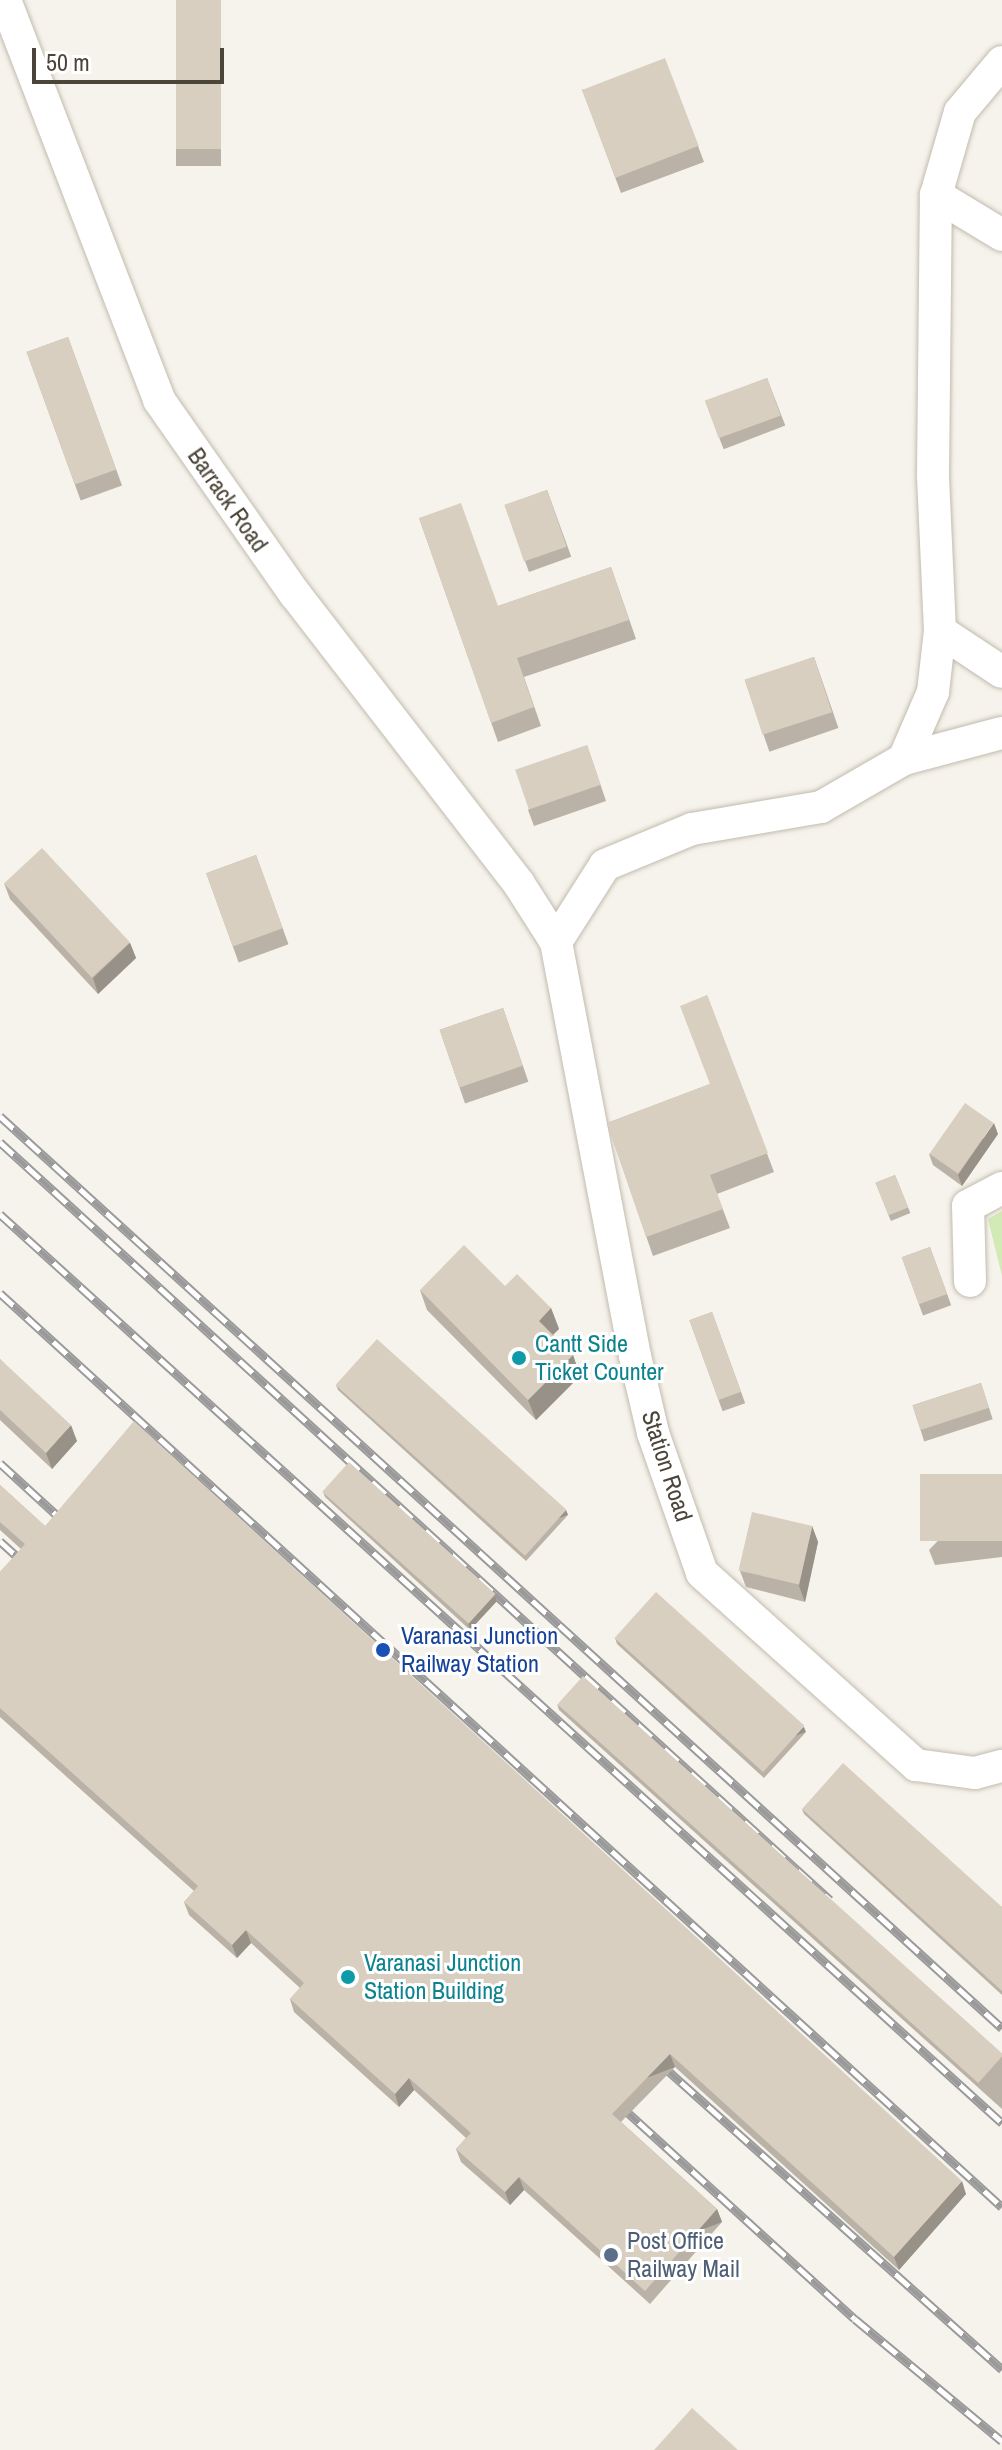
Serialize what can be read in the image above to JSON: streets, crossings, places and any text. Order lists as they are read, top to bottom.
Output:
{
  "streets": {
    "street": ["Barrack Road", "Station Road"]
  },
  "crossings": [
    ["Barrack Road", "Station Road"]
  ],
  "places": [
    "Cantt Side Ticket Counter",
    "Varanasi Junction Railway Station",
    "Varanasi Junction Station Building",
    "Post Office Railway Mail"
  ],
  "scale_bar": "50 m"
}
